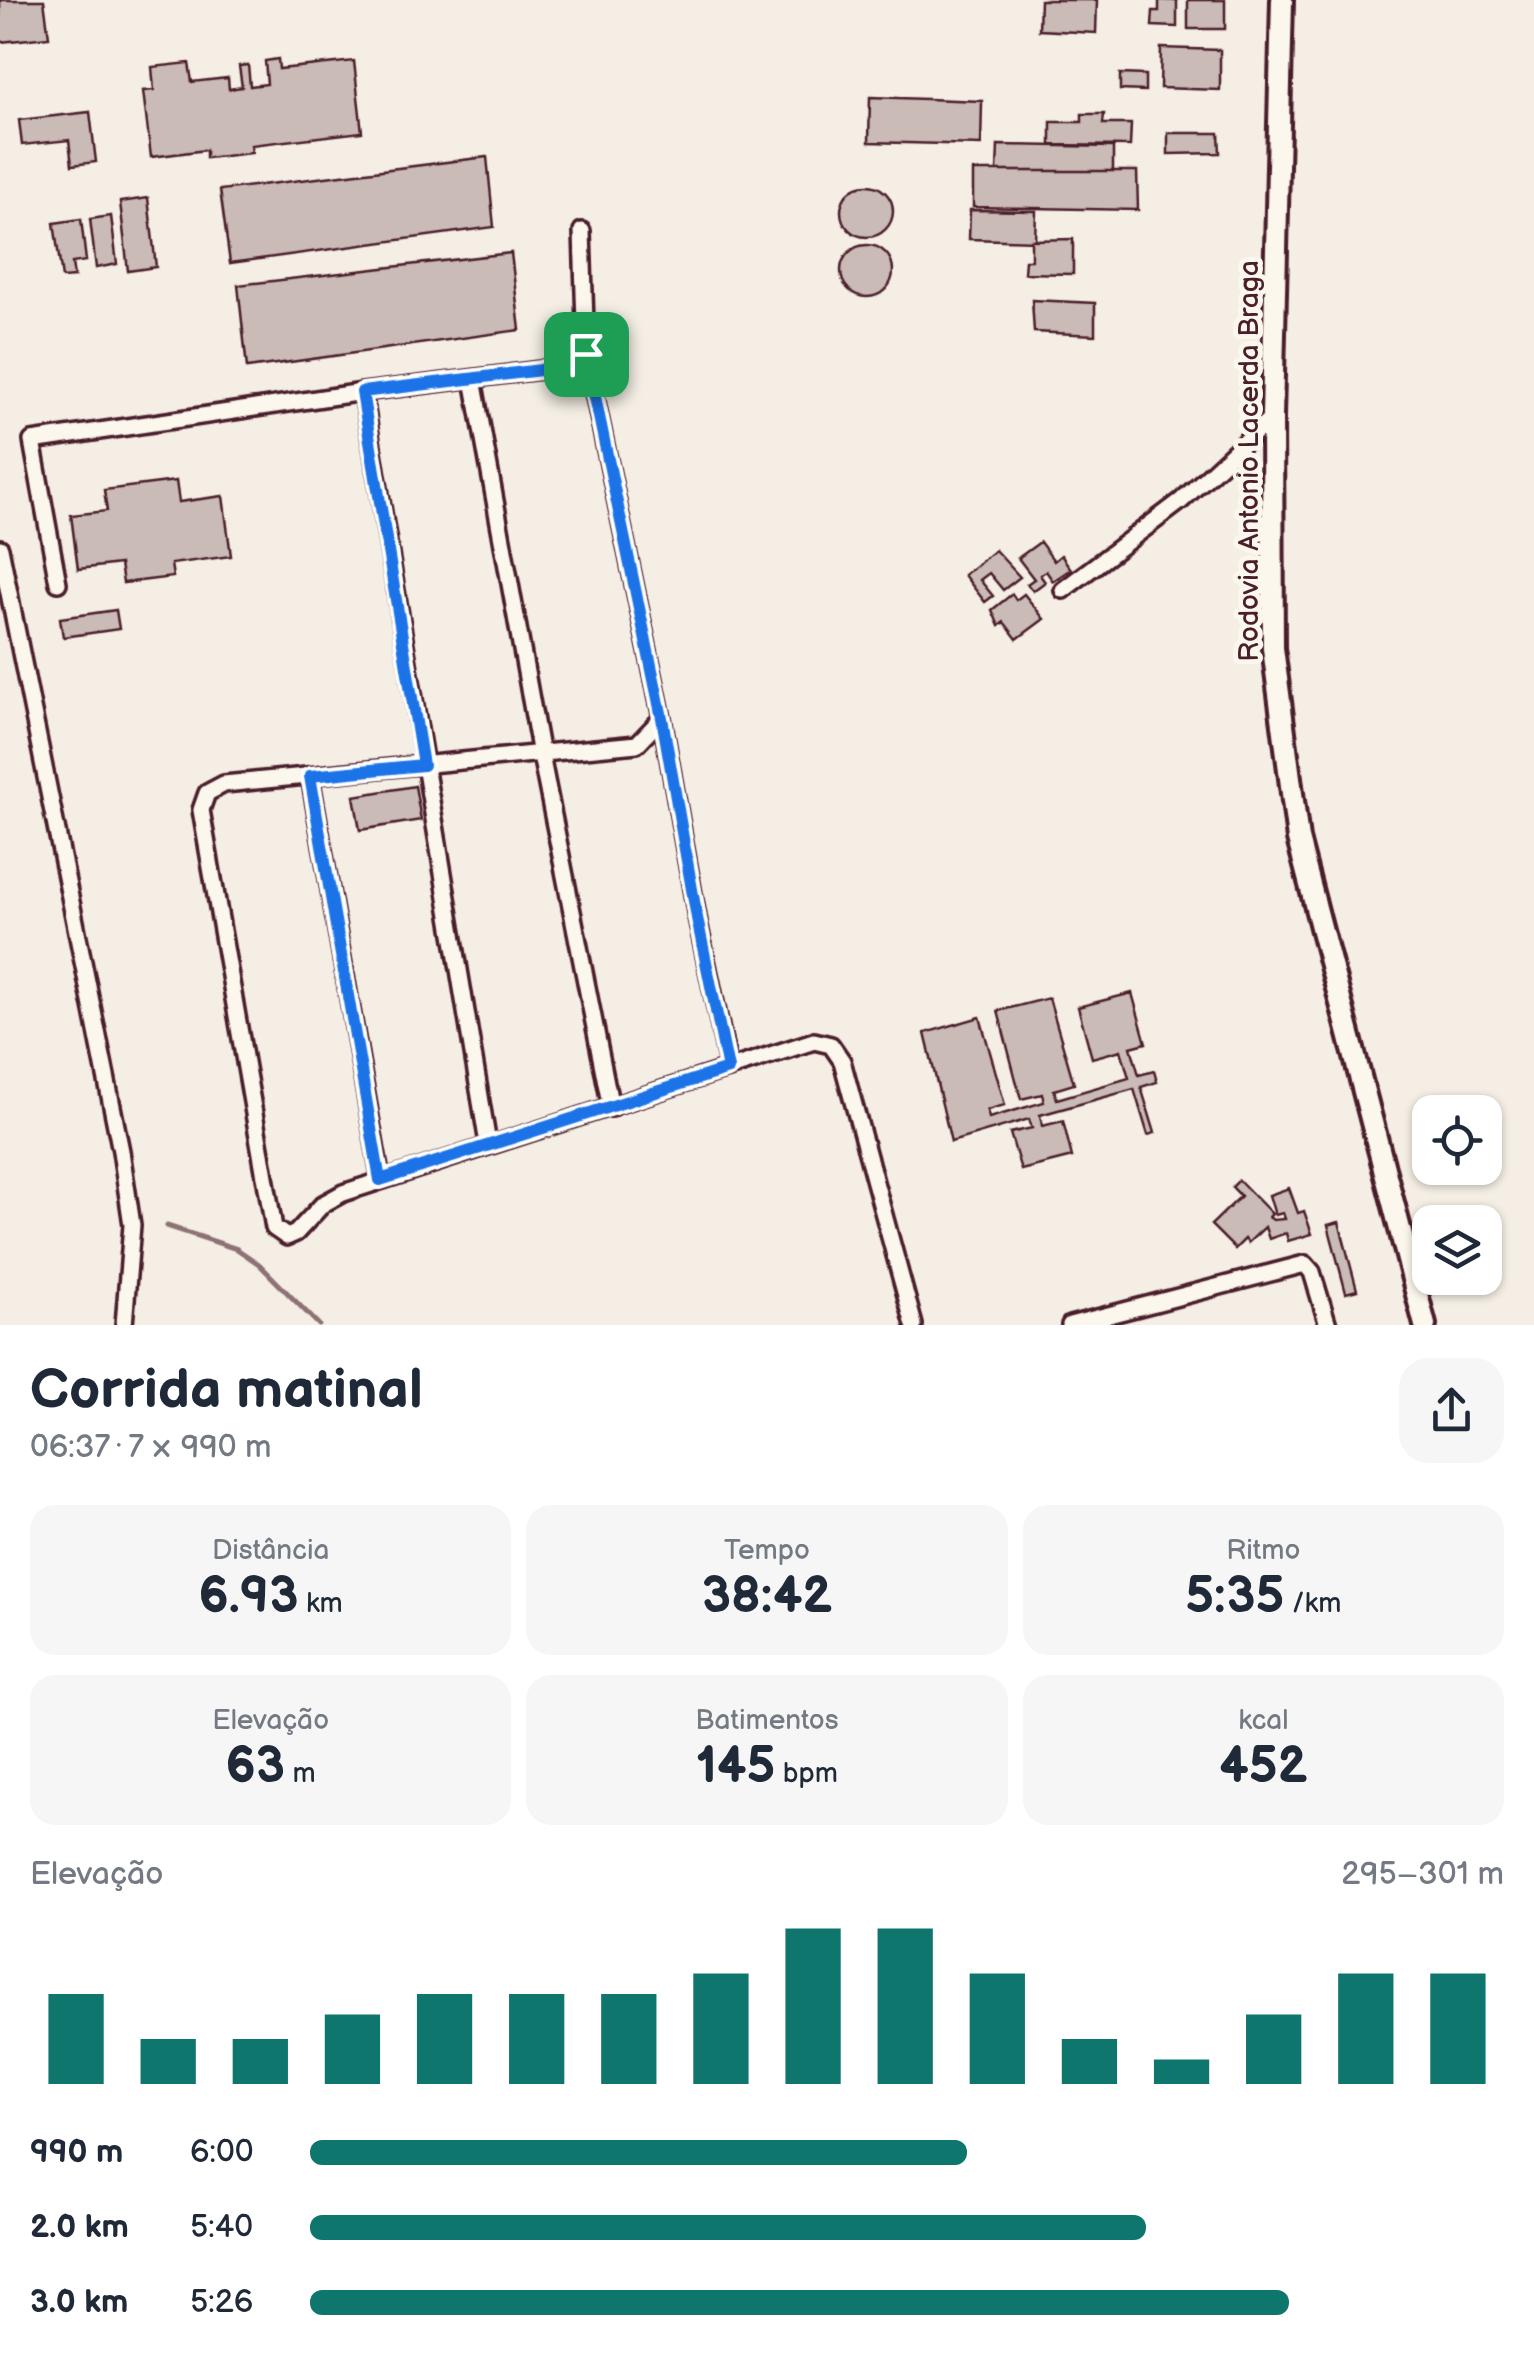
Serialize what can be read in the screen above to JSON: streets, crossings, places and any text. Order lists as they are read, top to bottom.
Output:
{
  "streets": {
    "main road": ["Rodovia Antonio Lacerda Braga"]
  },
  "page": {
    "heading": ["Corrida matinal", "06:37 · 7 × 990 m"],
    "stats": [
      ["Distância", "6.93 km"],
      ["Tempo", "38:42"],
      ["Ritmo", "5:35 /km"],
      ["Elevação", "63 m"],
      ["Batimentos", "145 bpm"],
      ["kcal", "452"]
    ],
    "chart": ["Elevação", "295–301 m"],
    "list": [
      {
        "name": "990 m",
        "note": "6:00"
      },
      {
        "name": "2.0 km",
        "note": "5:40"
      },
      {
        "name": "3.0 km",
        "note": "5:26"
      }
    ]
  }
}
